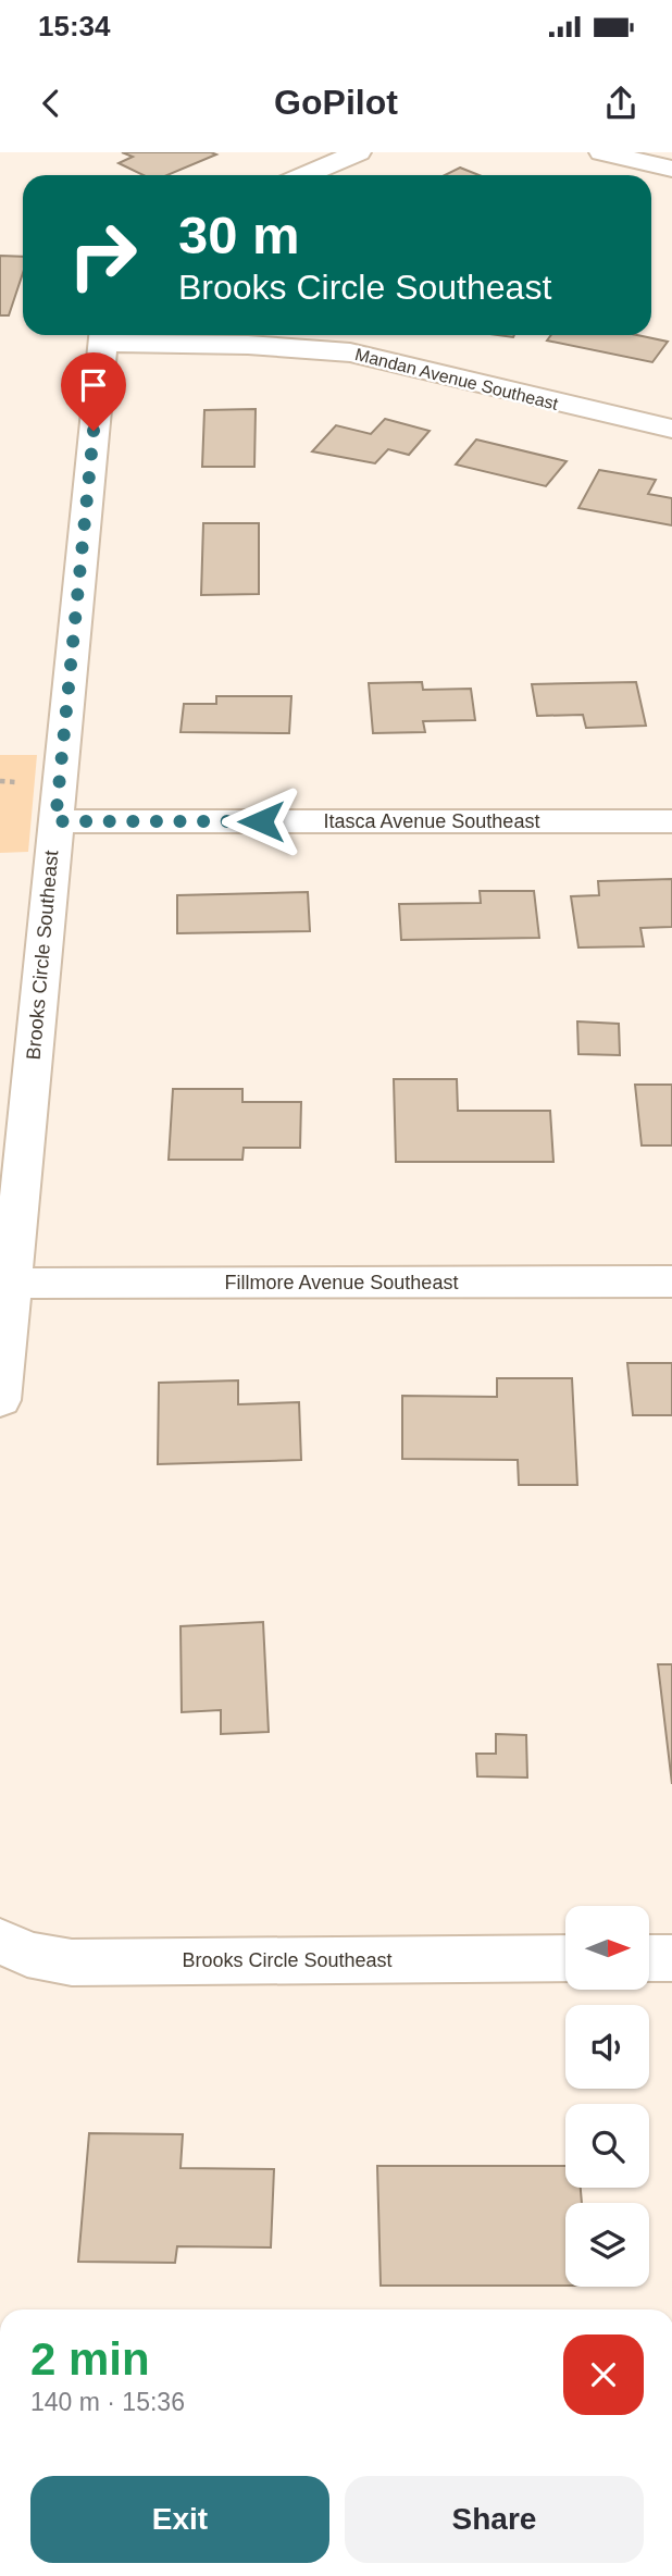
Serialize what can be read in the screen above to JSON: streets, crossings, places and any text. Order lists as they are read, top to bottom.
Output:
{
  "streets": {
    "street": [
      "Mandan Avenue Southeast",
      "Itasca Avenue Southeast",
      "Brooks Circle Southeast",
      "Fillmore Avenue Southeast"
    ]
  },
  "crossings": [
    ["Mandan Avenue Southeast", "Brooks Circle Southeast"],
    ["Itasca Avenue Southeast", "Brooks Circle Southeast"],
    ["Brooks Circle Southeast", "Fillmore Avenue Southeast"]
  ],
  "north": "right",
  "page": {
    "status": "15:34",
    "header": "GoPilot",
    "turn": ["30 m", "Brooks Circle Southeast"],
    "heading": ["2 min", "140 m · 15:36"],
    "buttons": ["Exit", "Share"]
  }
}
